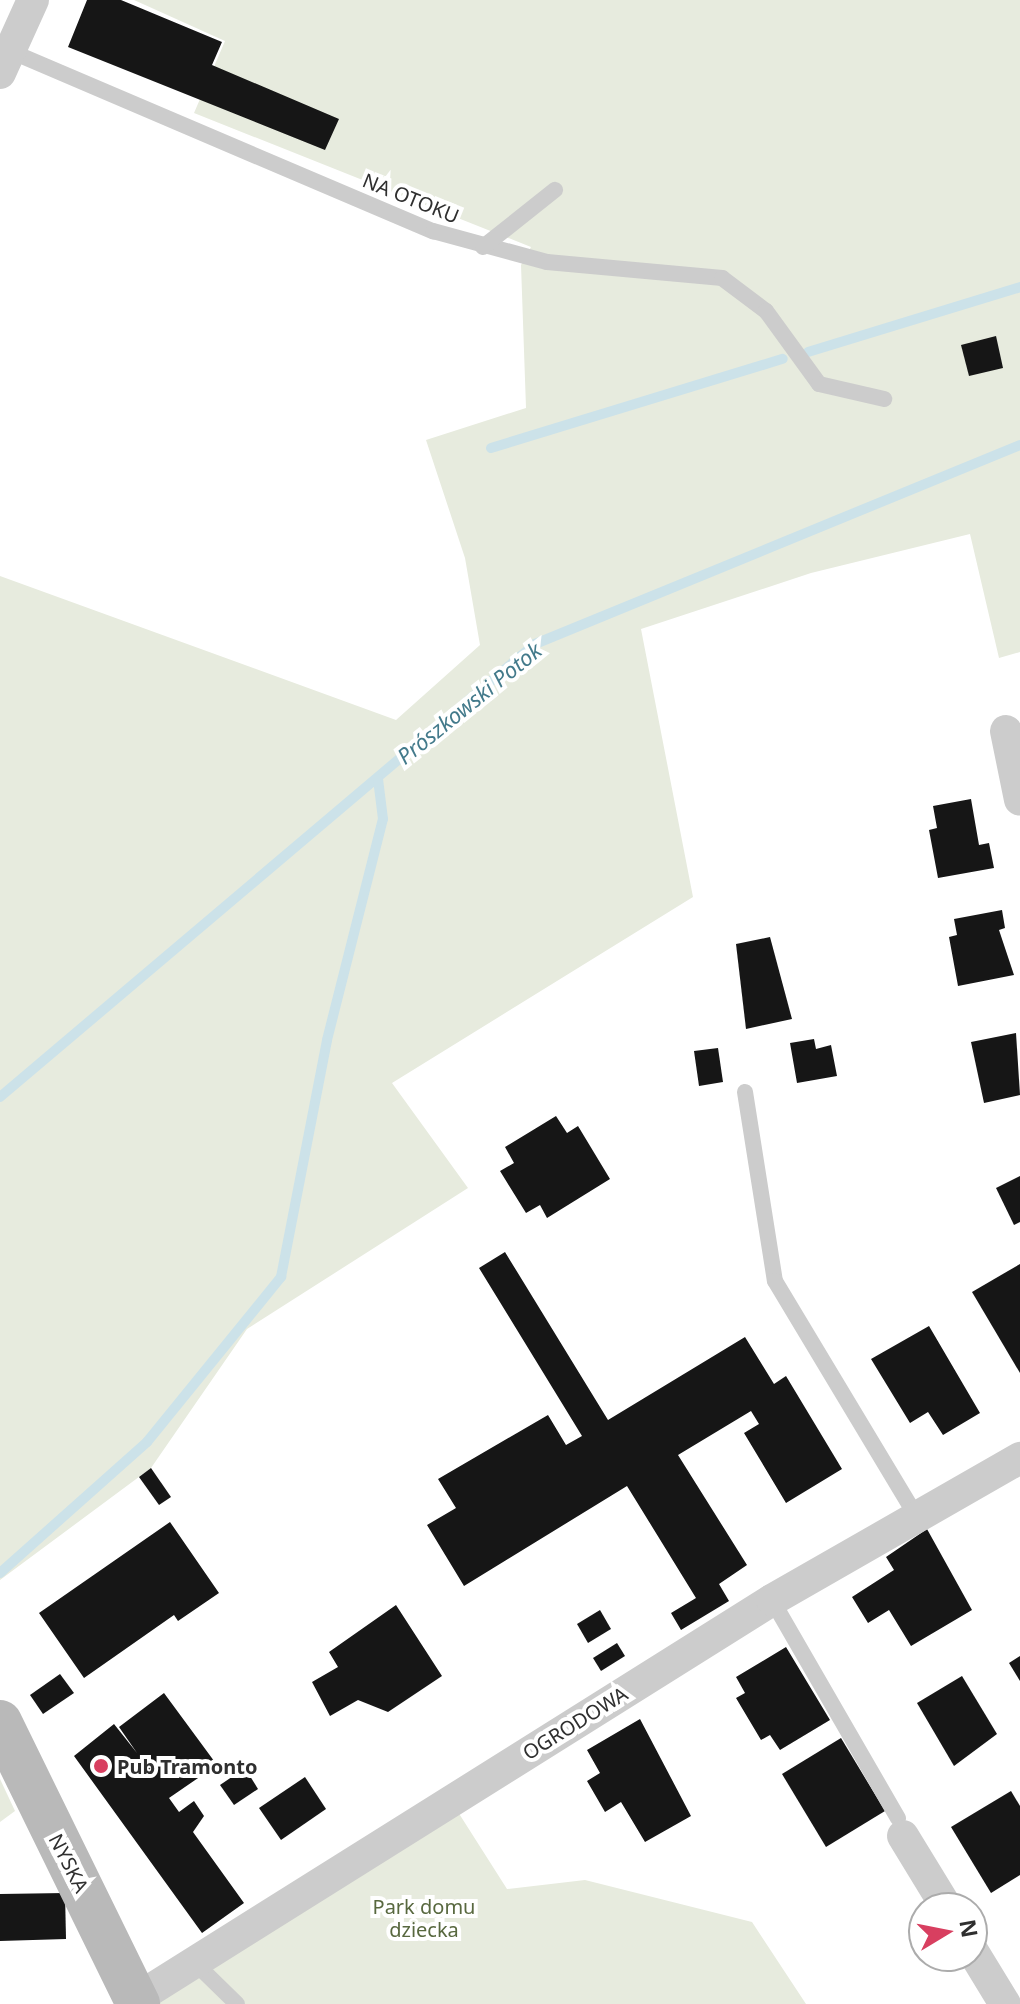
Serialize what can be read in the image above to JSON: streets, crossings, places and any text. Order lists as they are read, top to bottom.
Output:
{
  "streets": {
    "street": ["OGRODOWA", "NYSKA"],
    "lane": ["NA OTOKU"]
  },
  "crossings": [
    ["OGRODOWA", "NYSKA"]
  ],
  "water": ["Prószkowski Potok"],
  "parks": ["Park domu dziecka"],
  "places": ["Pub Tramonto"],
  "north": "right"
}
